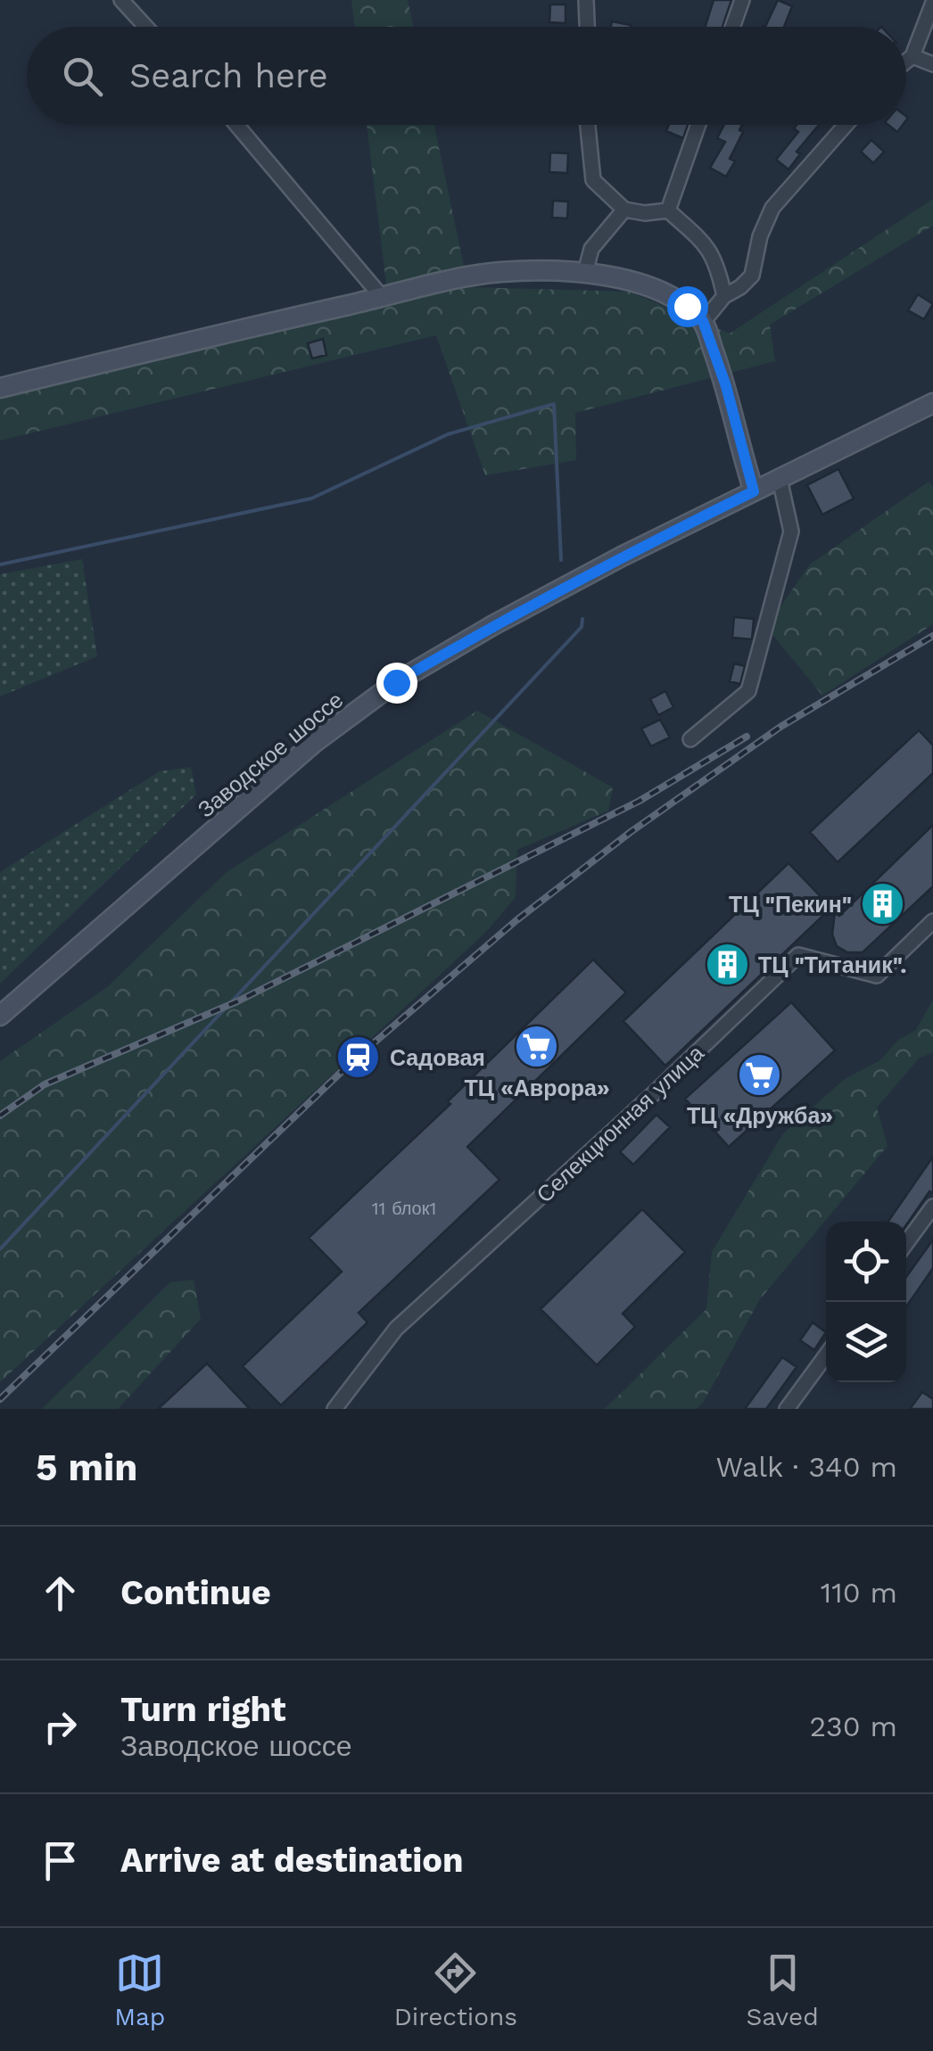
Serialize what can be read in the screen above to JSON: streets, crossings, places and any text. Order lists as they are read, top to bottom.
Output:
{
  "streets": {
    "main road": ["Заводское шоссе"],
    "street": ["Селекционная улица"]
  },
  "places": {
    "building": ["ТЦ \"Пекин\"", "ТЦ \"Титаник\"."],
    "supermarket": ["ТЦ «Аврора»", "ТЦ «Дружба»"],
    "station": ["Садовая"]
  },
  "house_numbers": ["11 блок1"],
  "page": {
    "search": "Search here",
    "heading": ["5 min", "Walk · 340 m"],
    "list": [
      ["Continue", "110 m"],
      ["Turn right", "Заводское шоссе", "230 m"],
      "Arrive at destination"
    ],
    "nav": ["Map", "Directions", "Saved"]
  }
}
